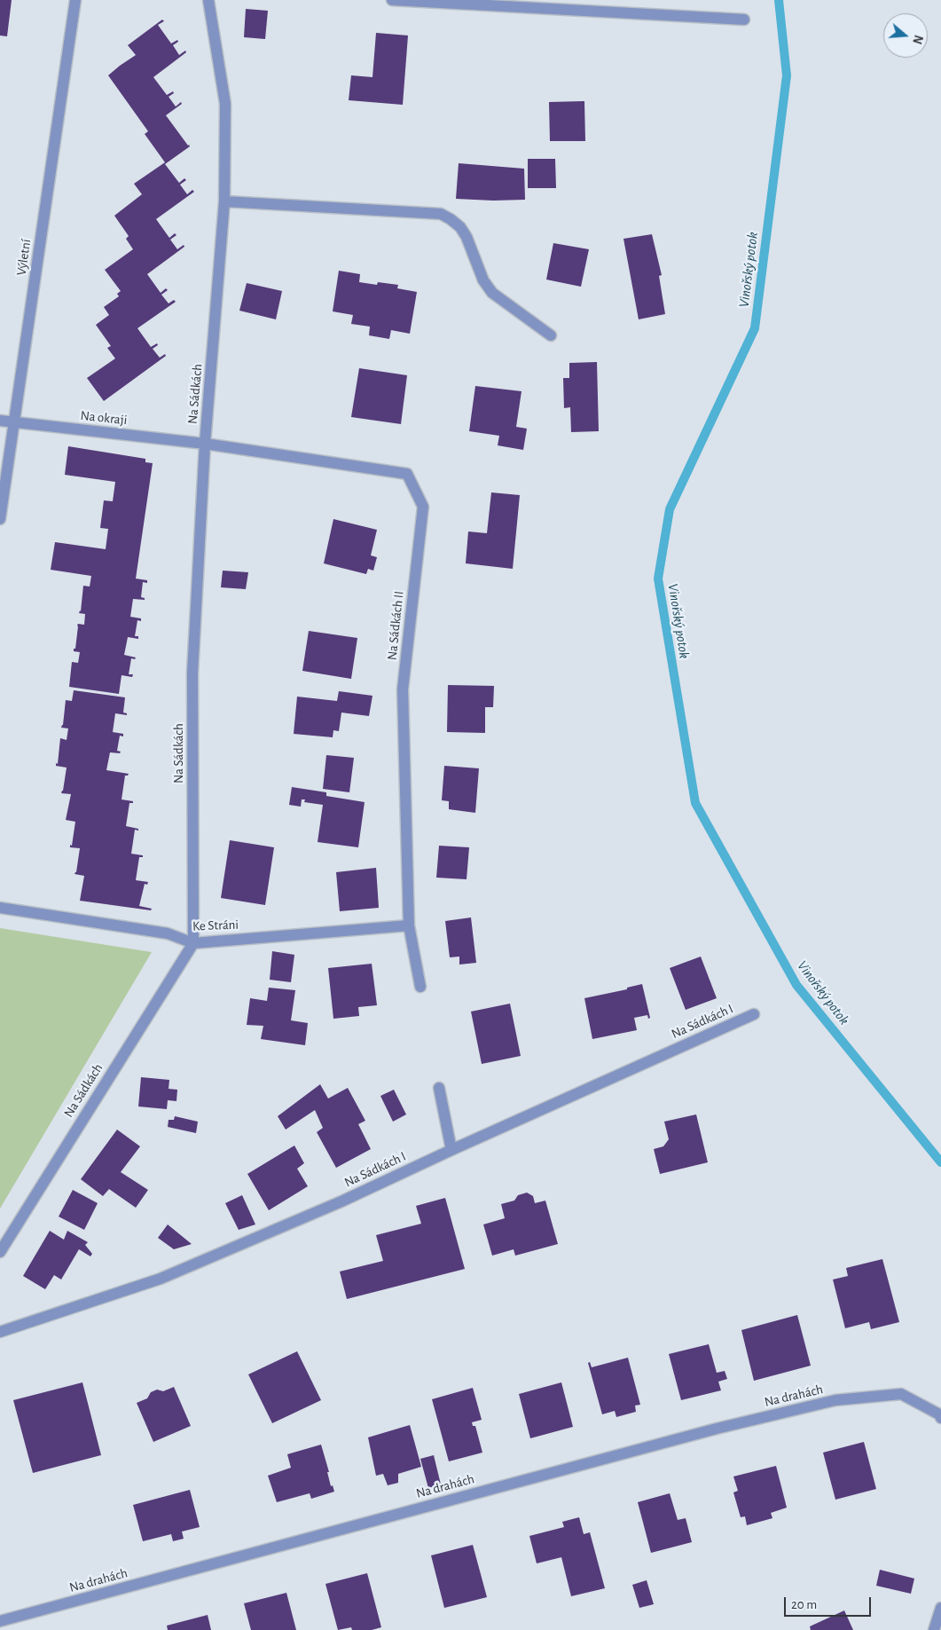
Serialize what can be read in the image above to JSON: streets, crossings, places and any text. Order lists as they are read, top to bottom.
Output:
{
  "streets": {
    "street": [
      "Výletní",
      "Na Sádkách",
      "Na okraji",
      "Na Sádkách II",
      "Ke Stráni",
      "Na Sádkách I",
      "Na drahách"
    ]
  },
  "crossings": [
    ["Výletní", "Na okraji"],
    ["Na Sádkách", "Na okraji"],
    ["Na Sádkách", "Na Sádkách II"],
    ["Na Sádkách", "Ke Stráni"],
    ["Na okraji", "Na Sádkách II"],
    ["Na Sádkách II", "Ke Stráni"]
  ],
  "water": ["Vinořský potok"],
  "scale_bar": "20 m",
  "north": "right"
}
